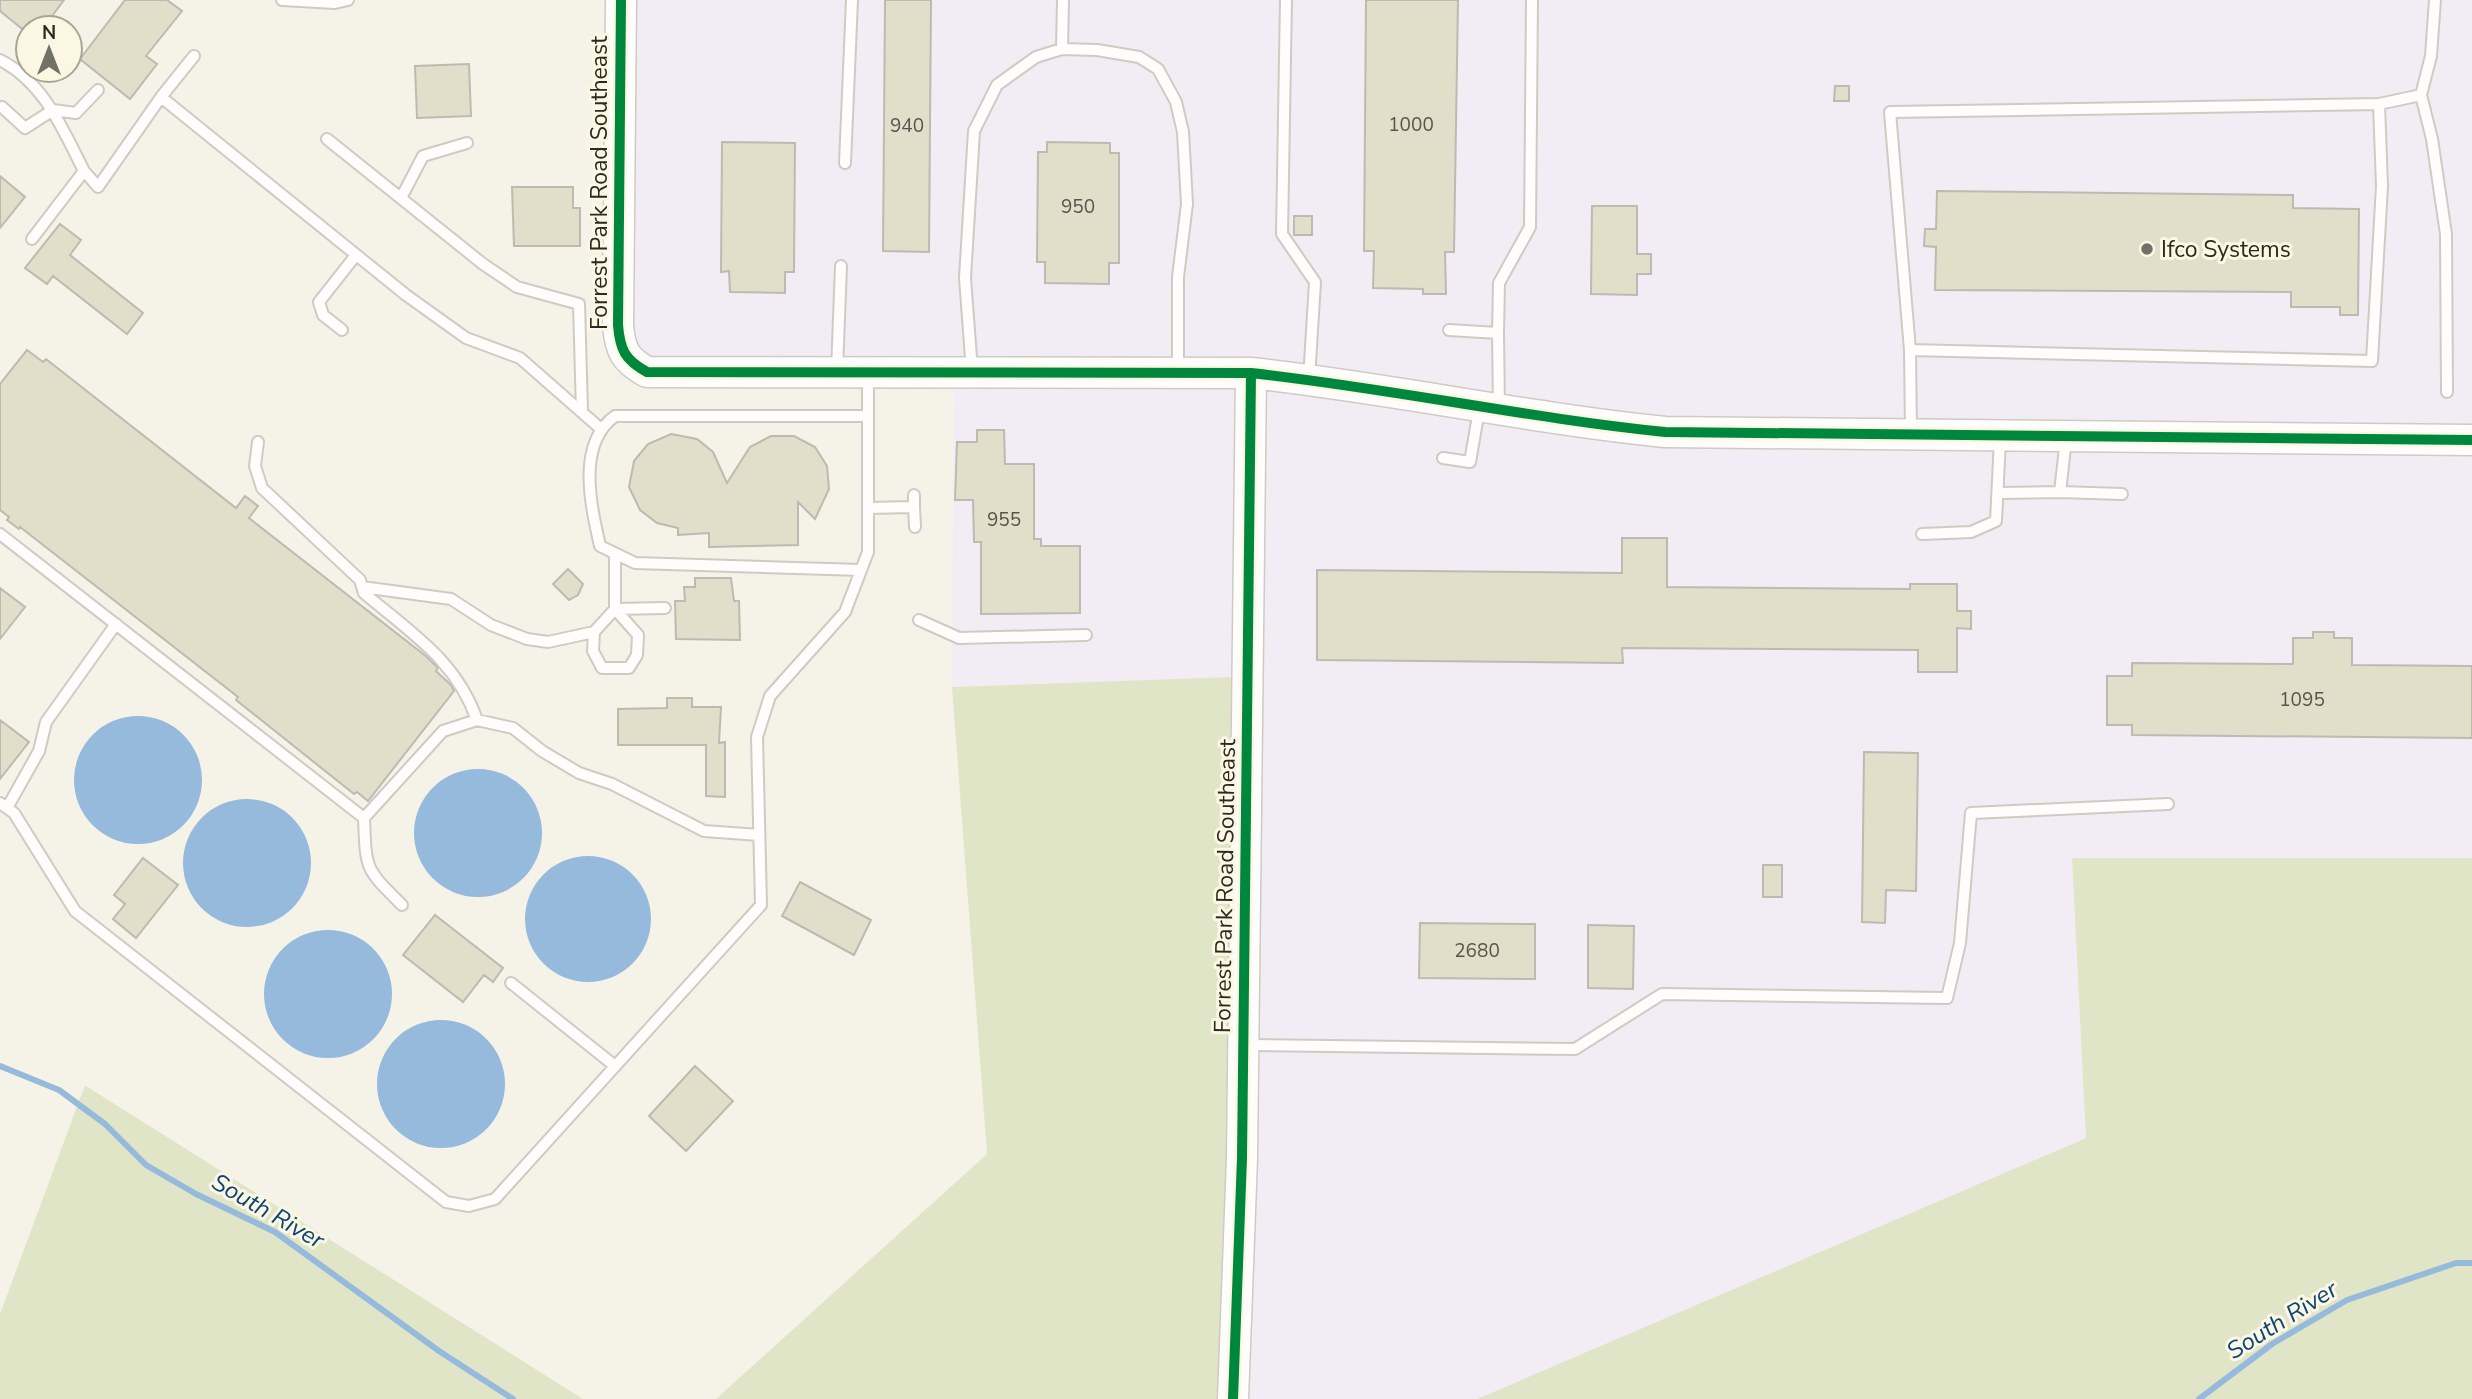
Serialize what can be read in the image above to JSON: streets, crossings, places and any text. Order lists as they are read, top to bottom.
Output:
{
  "streets": {
    "street": ["Forrest Park Road Southeast"]
  },
  "water": ["South River"],
  "places": ["Ifco Systems"],
  "house_numbers": [
    "1000",
    "940",
    "950",
    "955",
    "1095",
    "2680"
  ],
  "north": "top"
}
